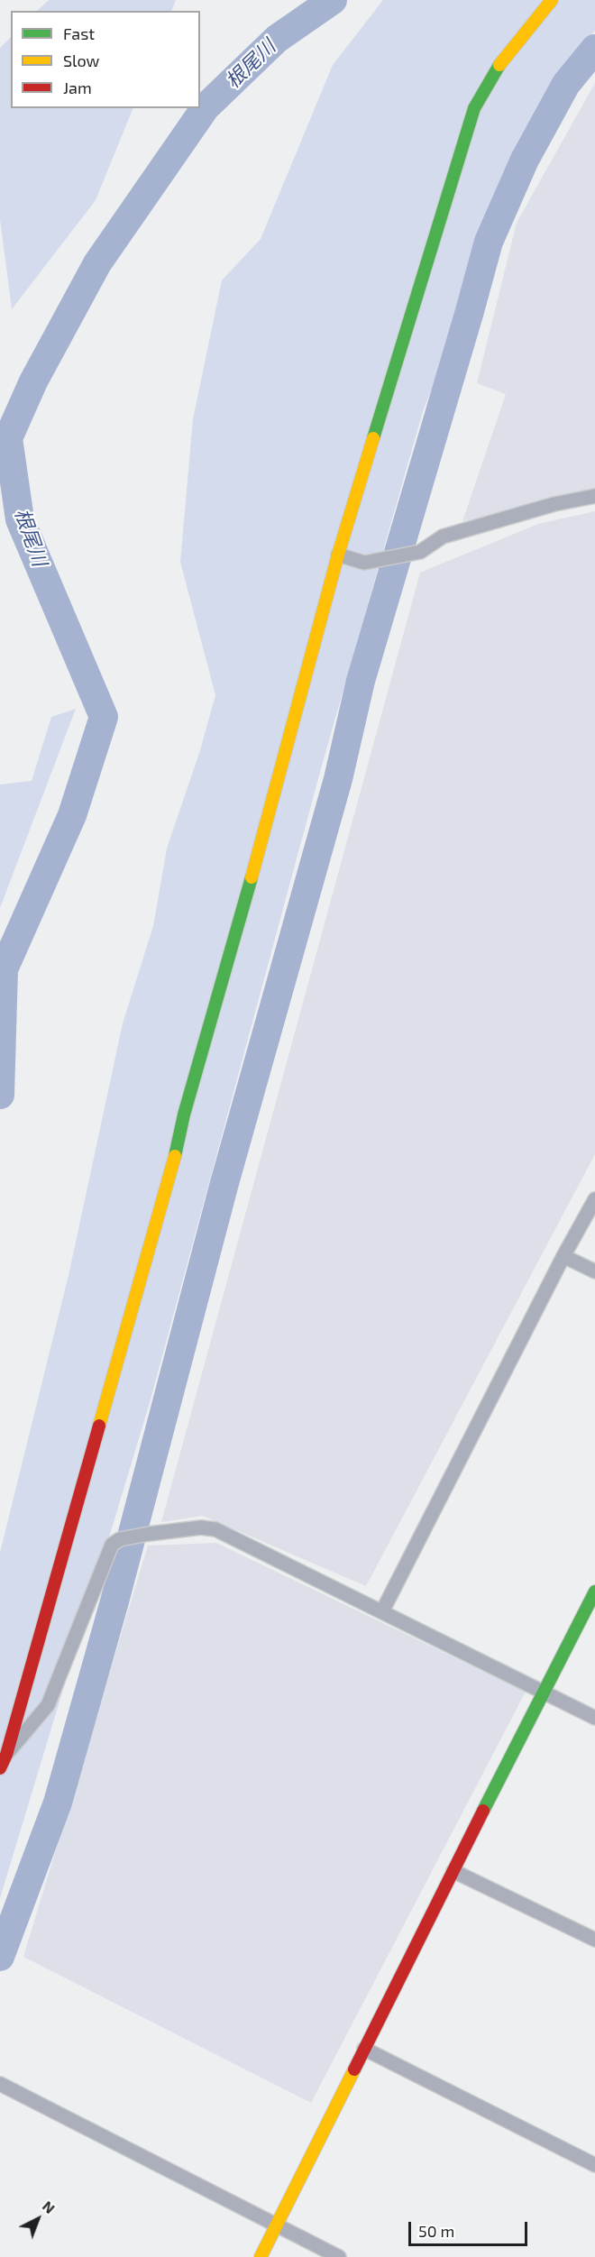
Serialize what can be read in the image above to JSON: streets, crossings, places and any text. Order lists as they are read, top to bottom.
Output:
{
  "water": ["根尾川"],
  "legend": ["Fast", "Slow", "Jam"],
  "scale_bar": "50 m",
  "north": "top right"
}
